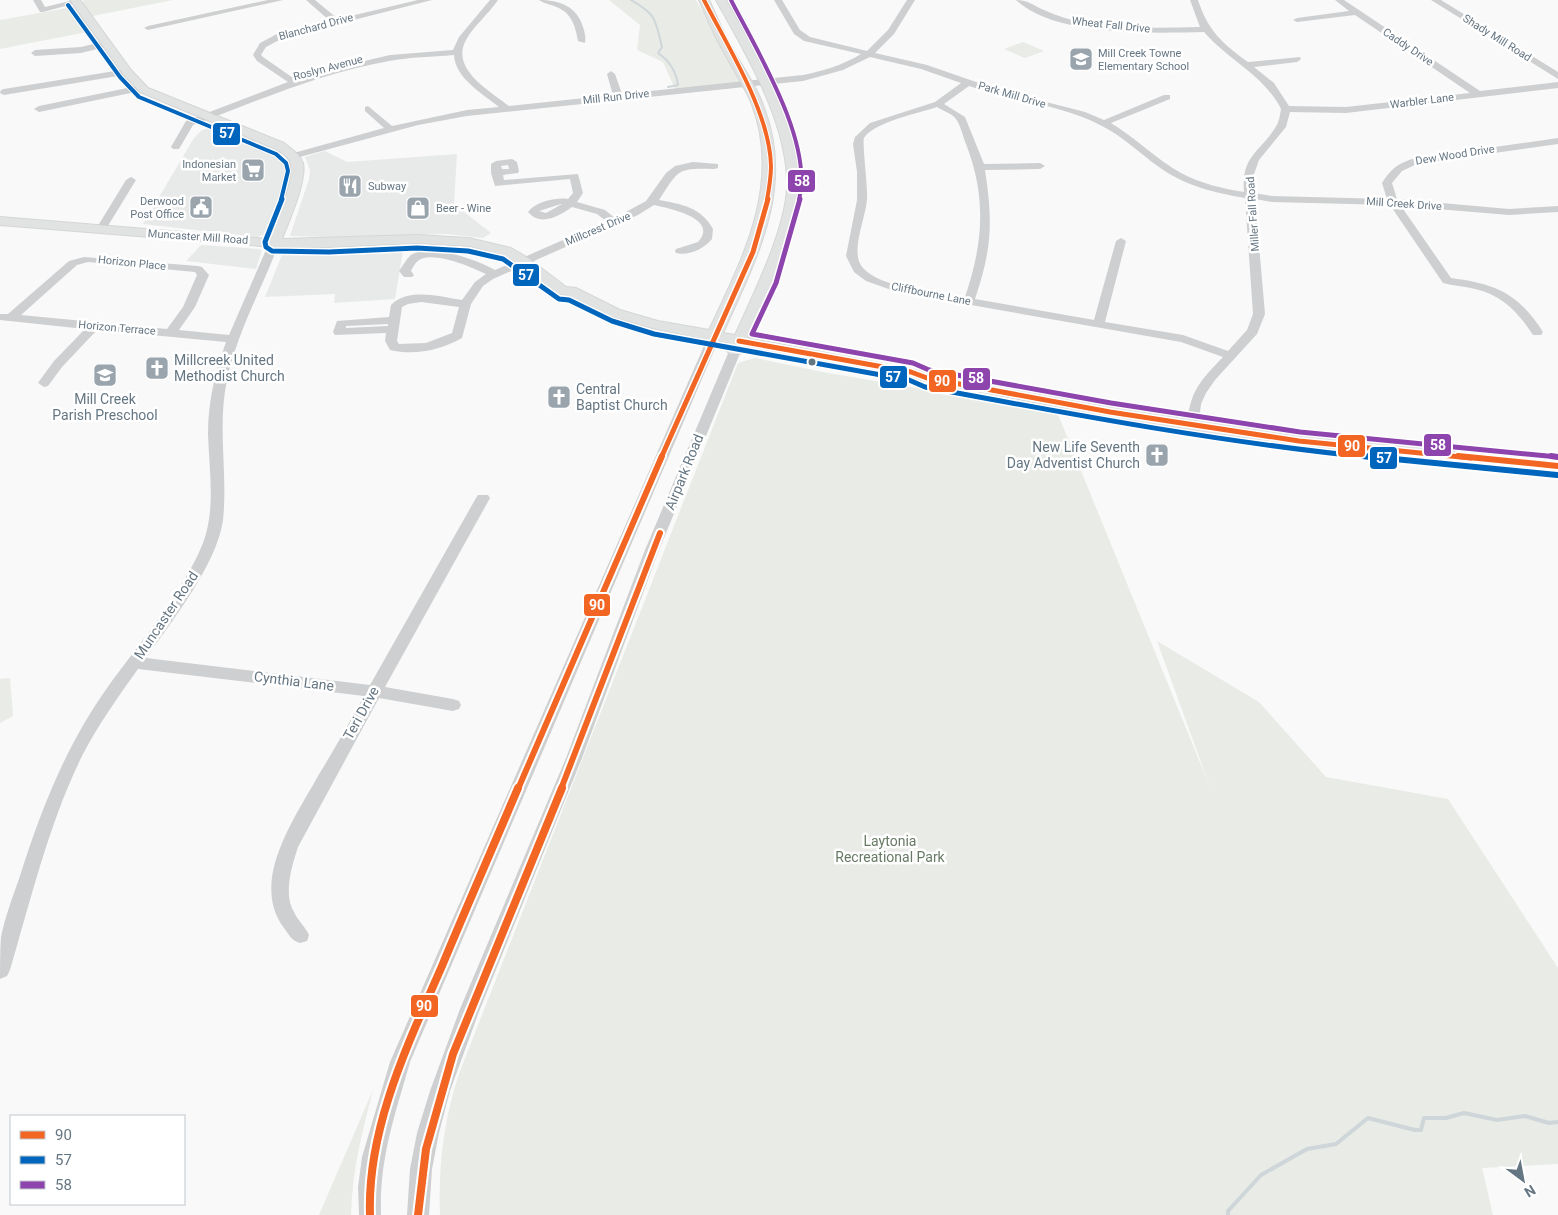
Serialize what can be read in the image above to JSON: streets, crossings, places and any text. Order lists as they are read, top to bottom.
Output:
{
  "streets": {
    "main road": ["Muncaster Mill Road"],
    "street": [
      "Wheat Fall Drive",
      "Blanchard Drive",
      "Shady Mill Road",
      "Caddy Drive",
      "Roslyn Avenue",
      "Park Mill Drive",
      "Mill Run Drive",
      "Warbler Lane",
      "Dew Wood Drive",
      "Mill Creek Drive",
      "Miller Fall Road",
      "Millcrest Drive",
      "Horizon Place",
      "Cliffbourne Lane",
      "Horizon Terrace",
      "Airpark Road",
      "Muncaster Road",
      "Cynthia Lane",
      "Teri Drive"
    ]
  },
  "crossings": [
    ["Blanchard Drive", "Roslyn Avenue"],
    ["Caddy Drive", "Warbler Lane"],
    ["Park Mill Drive", "Mill Run Drive"],
    ["Park Mill Drive", "Mill Creek Drive"],
    ["Park Mill Drive", "Miller Fall Road"],
    ["Park Mill Drive", "Cliffbourne Lane"],
    ["Warbler Lane", "Miller Fall Road"],
    ["Dew Wood Drive", "Mill Creek Drive"],
    ["Mill Creek Drive", "Miller Fall Road"],
    ["Miller Fall Road", "Muncaster Mill Road"],
    ["Miller Fall Road", "Cliffbourne Lane"],
    ["Millcrest Drive", "Muncaster Mill Road"],
    ["Muncaster Mill Road", "Airpark Road"],
    ["Muncaster Mill Road", "Muncaster Road"],
    ["Horizon Place", "Horizon Terrace"],
    ["Horizon Terrace", "Muncaster Road"],
    ["Muncaster Road", "Cynthia Lane"],
    ["Cynthia Lane", "Teri Drive"]
  ],
  "parks": ["Laytonia Recreational Park"],
  "places": {
    "school or university": ["Mill Creek Towne Elementary School", "Mill Creek Parish Preschool"],
    "supermarket": ["Indonesian Market"],
    "restaurant": ["Subway"],
    "public building": ["Derwood Post Office"],
    "shop": ["Beer - Wine"],
    "church": ["Millcreek United Methodist Church", "Central Baptist Church", "New Life Seventh Day Adventist Church"]
  },
  "lines": ["transit line 90", "transit line 58", "transit line 57"],
  "legend": ["90", "57", "58"],
  "north": "bottom right"
}
